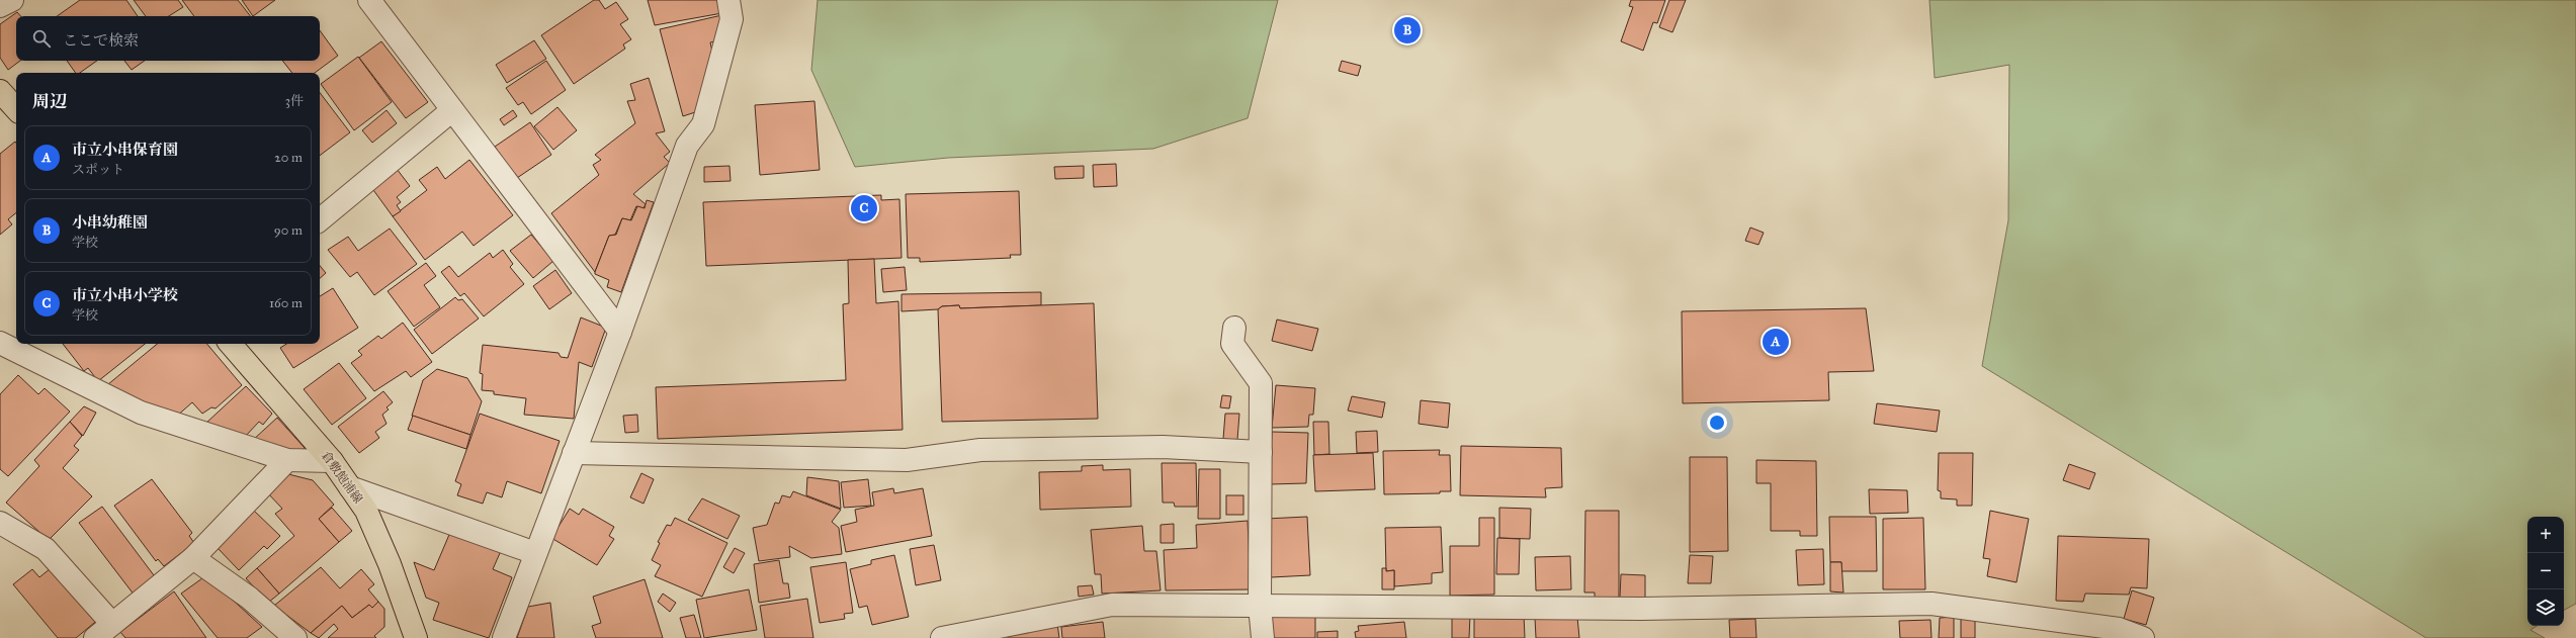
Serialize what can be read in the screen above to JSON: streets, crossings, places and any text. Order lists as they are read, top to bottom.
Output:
{
  "streets": {
    "main road": ["倉敷飽浦線"]
  },
  "page": {
    "pins": ["B", "C", "A"],
    "search": "ここで検索",
    "heading": ["周辺", "3件"],
    "list": [
      {
        "mark": "A",
        "name": "市立小串保育園",
        "note": "スポット",
        "value": "20 m"
      },
      {
        "mark": "B",
        "name": "小串幼稚園",
        "note": "学校",
        "value": "90 m"
      },
      {
        "mark": "C",
        "name": "市立小串小学校",
        "note": "学校",
        "value": "160 m"
      }
    ],
    "map_buttons": ["+", "−"]
  }
}
